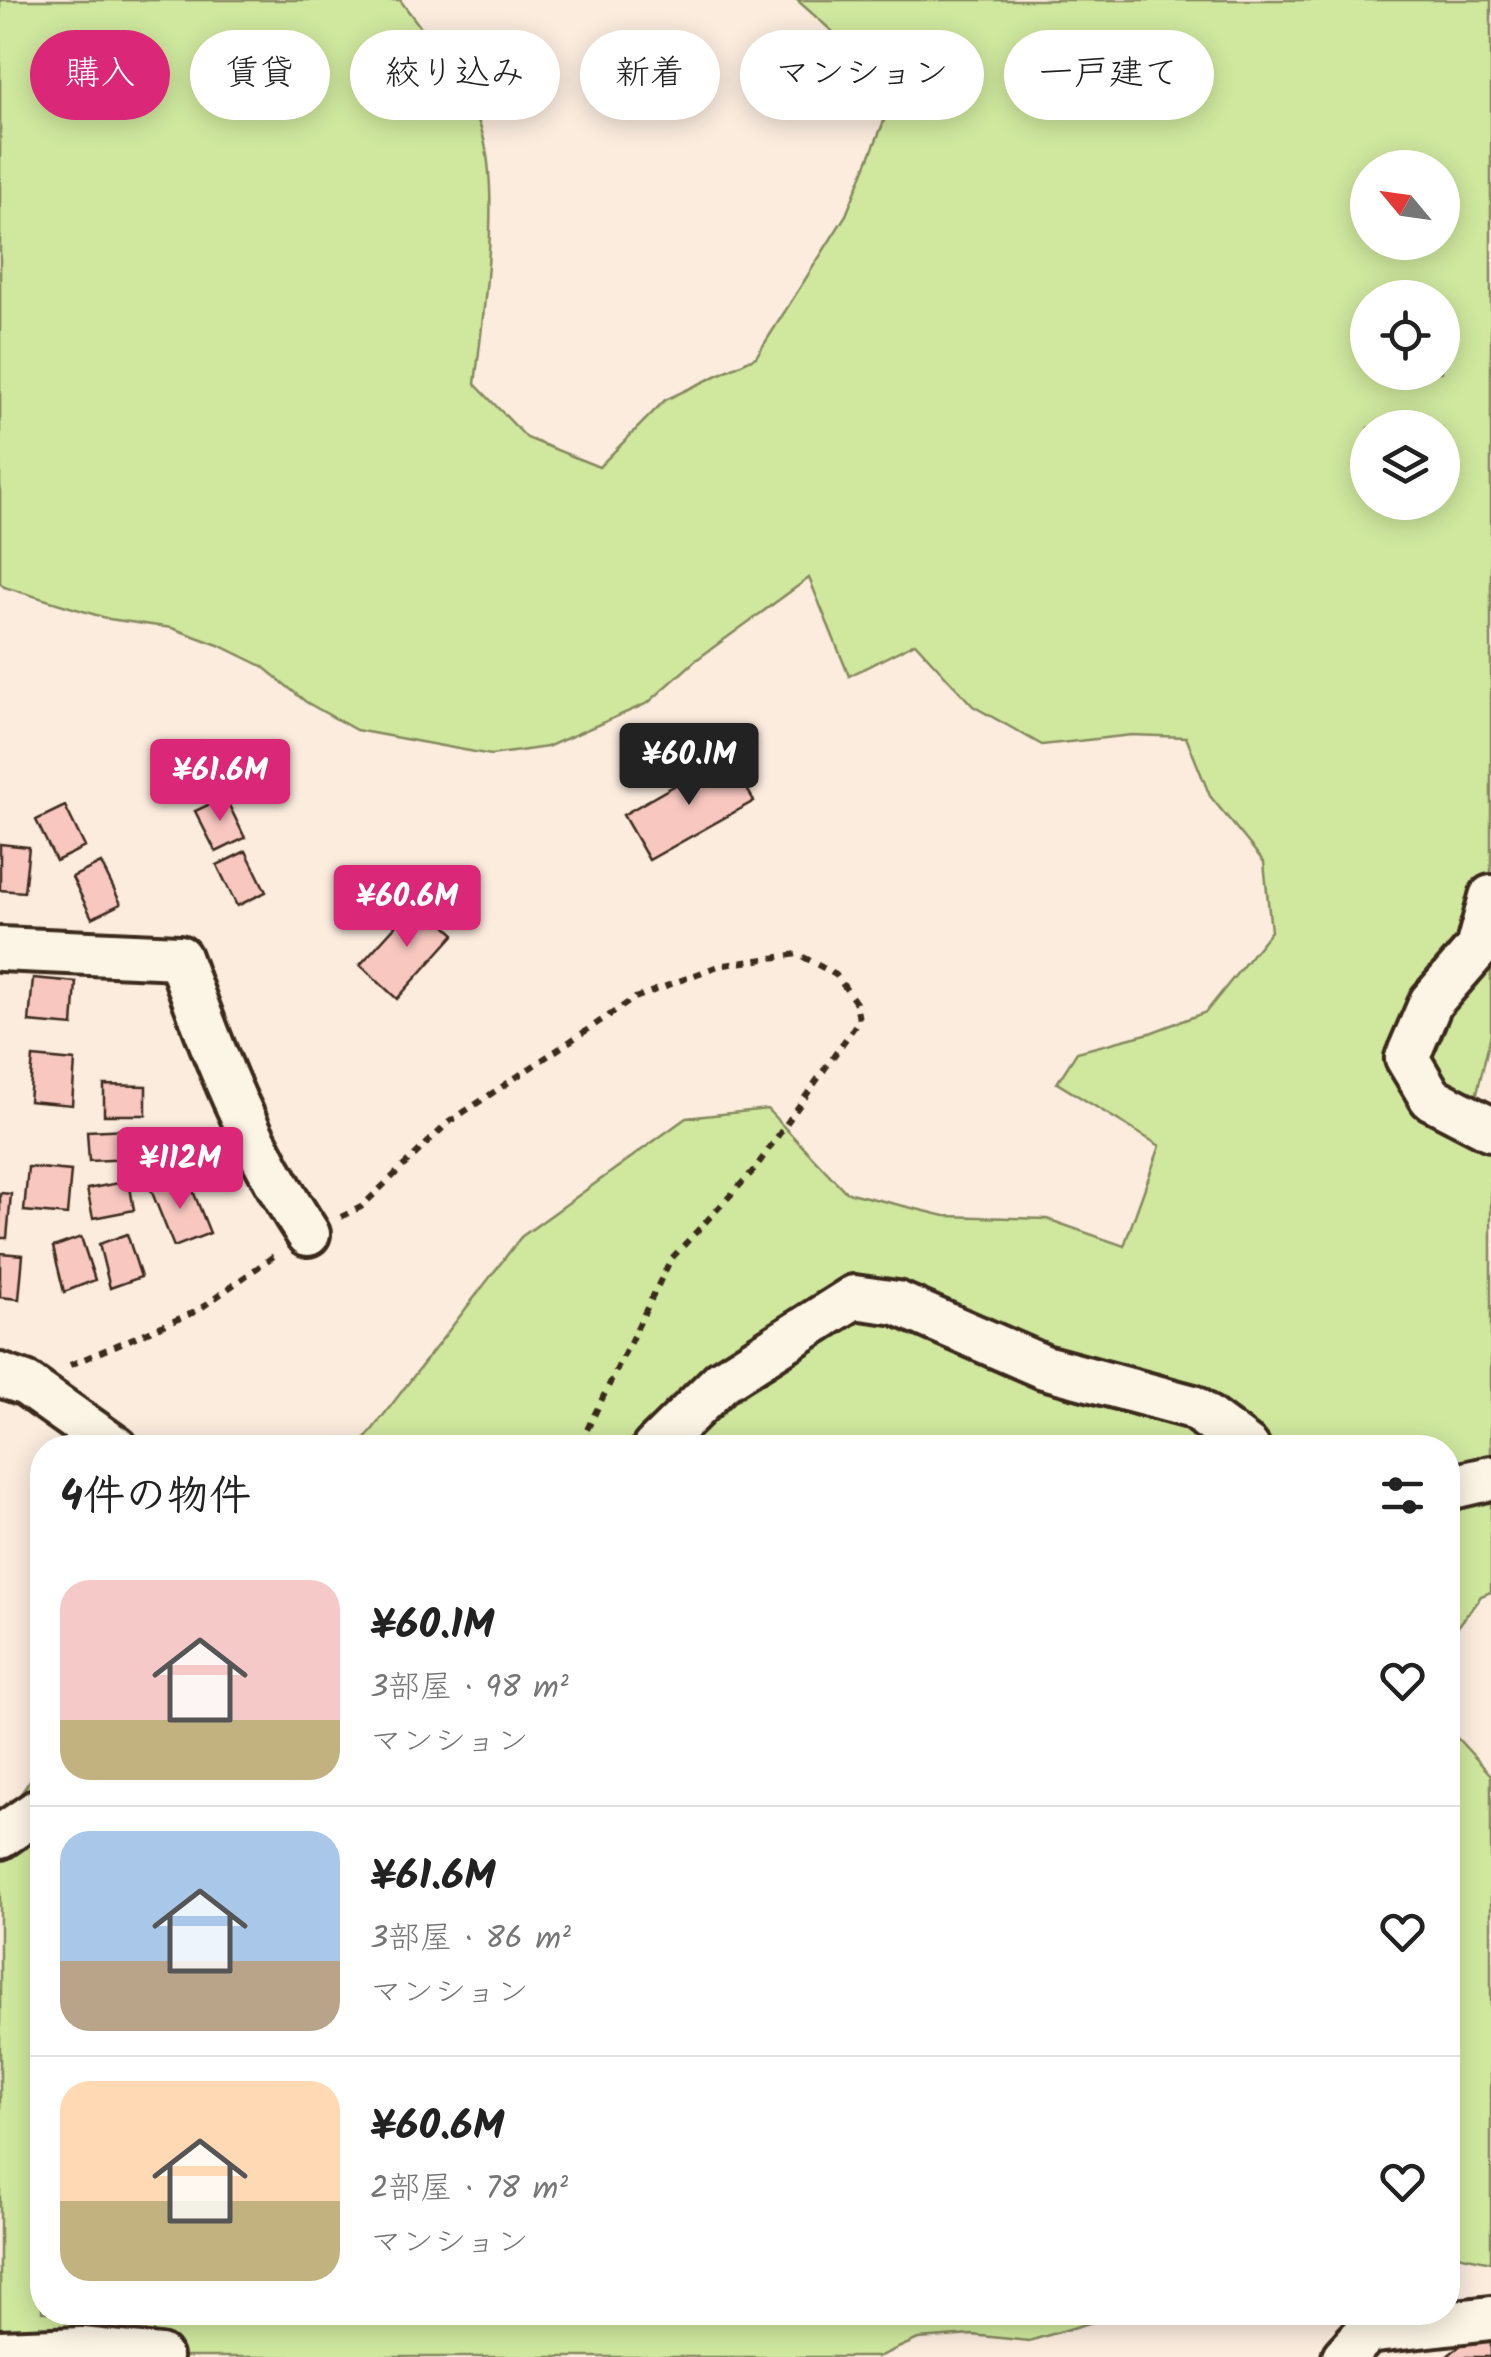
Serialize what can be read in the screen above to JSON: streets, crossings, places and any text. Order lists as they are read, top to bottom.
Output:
{
  "north": "top left",
  "page": {
    "chip": [
      "購入",
      "賃貸",
      "絞り込み",
      "新着",
      "マンション",
      "一戸建て"
    ],
    "price": [
      "¥60.1M",
      "¥61.6M",
      "¥60.6M",
      "¥112M"
    ],
    "heading": "4件の物件",
    "list": [
      {
        "name": "¥60.1M",
        "note": "3部屋 · 98 m² · マンション"
      },
      {
        "name": "¥61.6M",
        "note": "3部屋 · 86 m² · マンション"
      },
      {
        "name": "¥60.6M",
        "note": "2部屋 · 78 m² · マンション"
      }
    ]
  }
}
